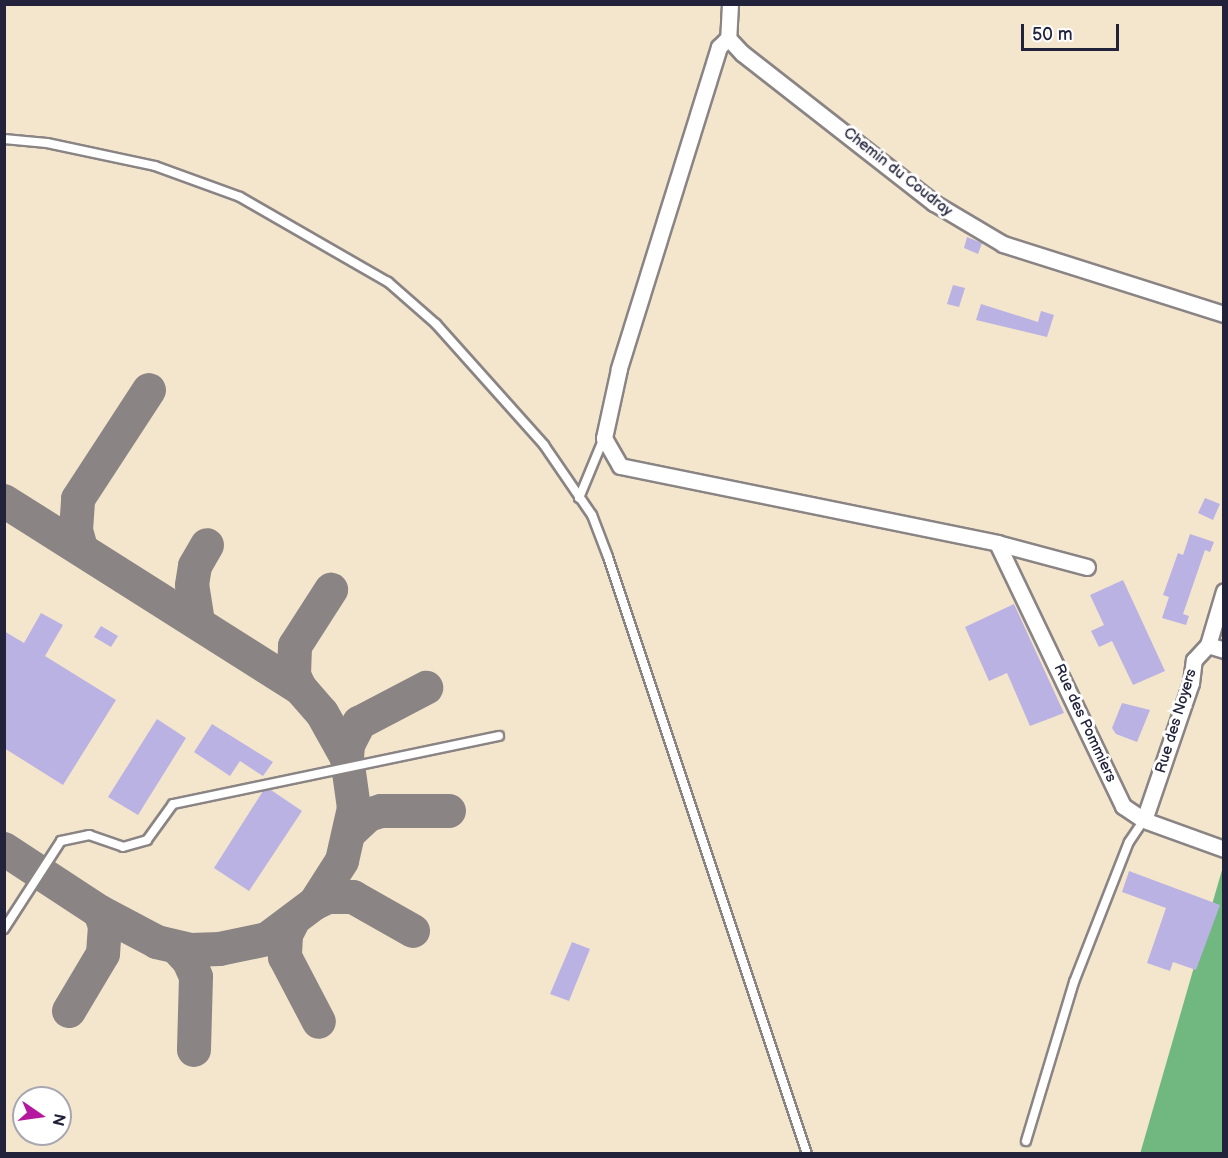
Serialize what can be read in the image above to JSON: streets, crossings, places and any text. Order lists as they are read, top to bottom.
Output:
{
  "streets": {
    "street": ["Chemin du Coudray", "Rue des Noyers", "Rue des Pommiers"]
  },
  "crossings": [
    ["Rue des Noyers", "Rue des Pommiers"]
  ],
  "scale_bar": "50 m",
  "north": "right"
}
